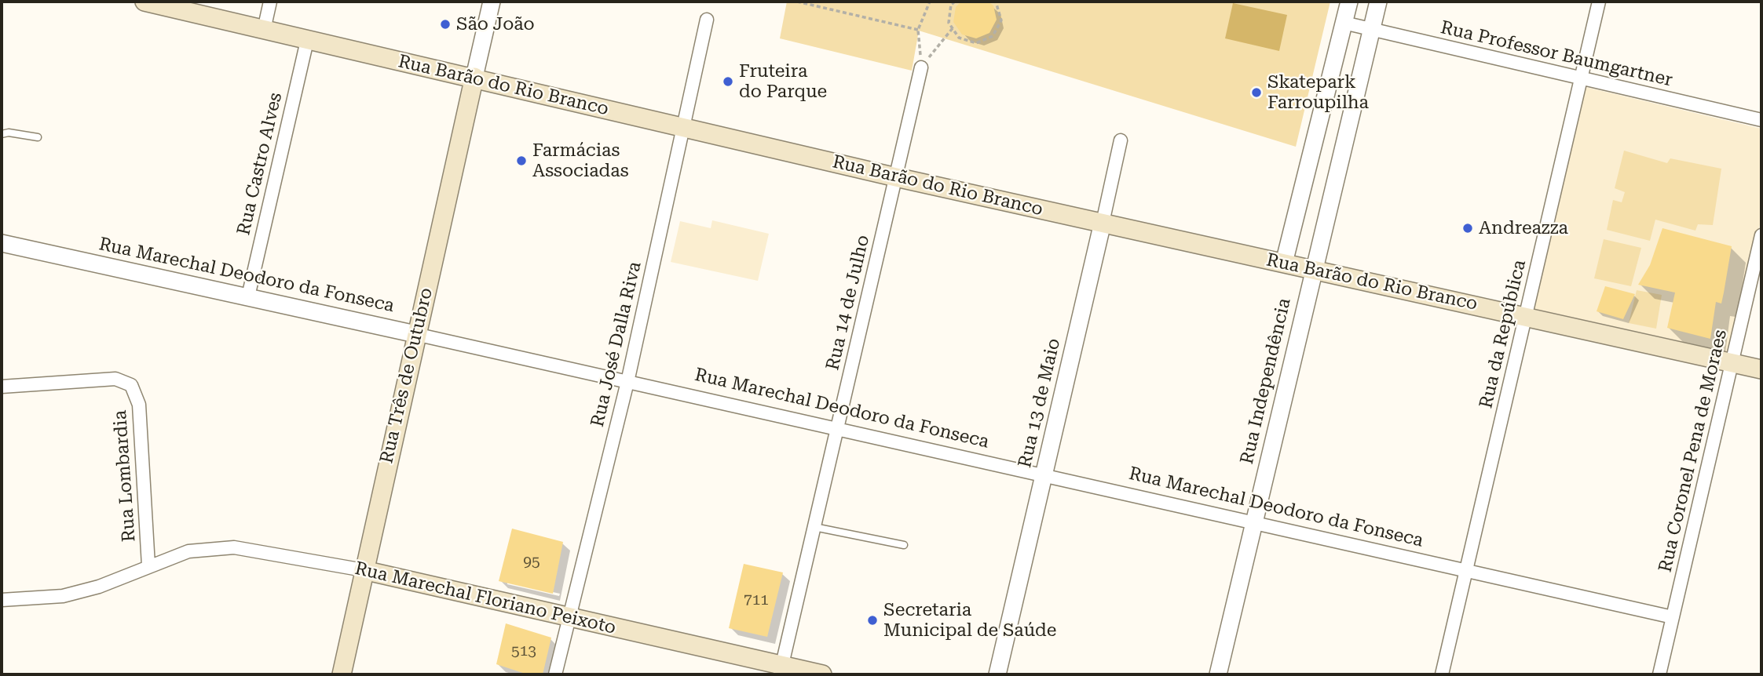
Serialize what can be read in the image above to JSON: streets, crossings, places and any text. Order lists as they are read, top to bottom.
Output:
{
  "streets": {
    "main road": ["Rua Barão do Rio Branco", "Rua Três de Outubro", "Rua Marechal Floriano Peixoto"],
    "street": [
      "Rua Professor Baumgartner",
      "Rua Castro Alves",
      "Rua Marechal Deodoro da Fonseca",
      "Rua 14 de Julho",
      "Rua da República",
      "Rua José Dalla Riva",
      "Rua Independência",
      "Rua 13 de Maio",
      "Rua Coronel Pena de Moraes",
      "Rua Lombardia"
    ]
  },
  "crossings": [
    ["Rua Professor Baumgartner", "Rua da República"],
    ["Rua Professor Baumgartner", "Rua Independência"],
    ["Rua Barão do Rio Branco", "Rua Castro Alves"],
    ["Rua Barão do Rio Branco", "Rua 14 de Julho"],
    ["Rua Barão do Rio Branco", "Rua da República"],
    ["Rua Barão do Rio Branco", "Rua José Dalla Riva"],
    ["Rua Barão do Rio Branco", "Rua Três de Outubro"],
    ["Rua Barão do Rio Branco", "Rua Independência"],
    ["Rua Barão do Rio Branco", "Rua 13 de Maio"],
    ["Rua Barão do Rio Branco", "Rua Coronel Pena de Moraes"],
    ["Rua Castro Alves", "Rua Marechal Deodoro da Fonseca"],
    ["Rua Marechal Deodoro da Fonseca", "Rua 14 de Julho"],
    ["Rua Marechal Deodoro da Fonseca", "Rua da República"],
    ["Rua Marechal Deodoro da Fonseca", "Rua José Dalla Riva"],
    ["Rua Marechal Deodoro da Fonseca", "Rua Três de Outubro"],
    ["Rua Marechal Deodoro da Fonseca", "Rua Independência"],
    ["Rua Marechal Deodoro da Fonseca", "Rua 13 de Maio"],
    ["Rua Marechal Deodoro da Fonseca", "Rua Coronel Pena de Moraes"],
    ["Rua 14 de Julho", "Rua Marechal Floriano Peixoto"],
    ["Rua José Dalla Riva", "Rua Marechal Floriano Peixoto"],
    ["Rua Três de Outubro", "Rua Marechal Floriano Peixoto"],
    ["Rua Lombardia", "Rua Marechal Floriano Peixoto"]
  ],
  "places": [
    "São João",
    "Fruteira do Parque",
    "Skatepark Farroupilha",
    "Farmácias Associadas",
    "Andreazza",
    "Secretaria Municipal de Saúde"
  ],
  "house_numbers": ["95", "711", "513"]
}
